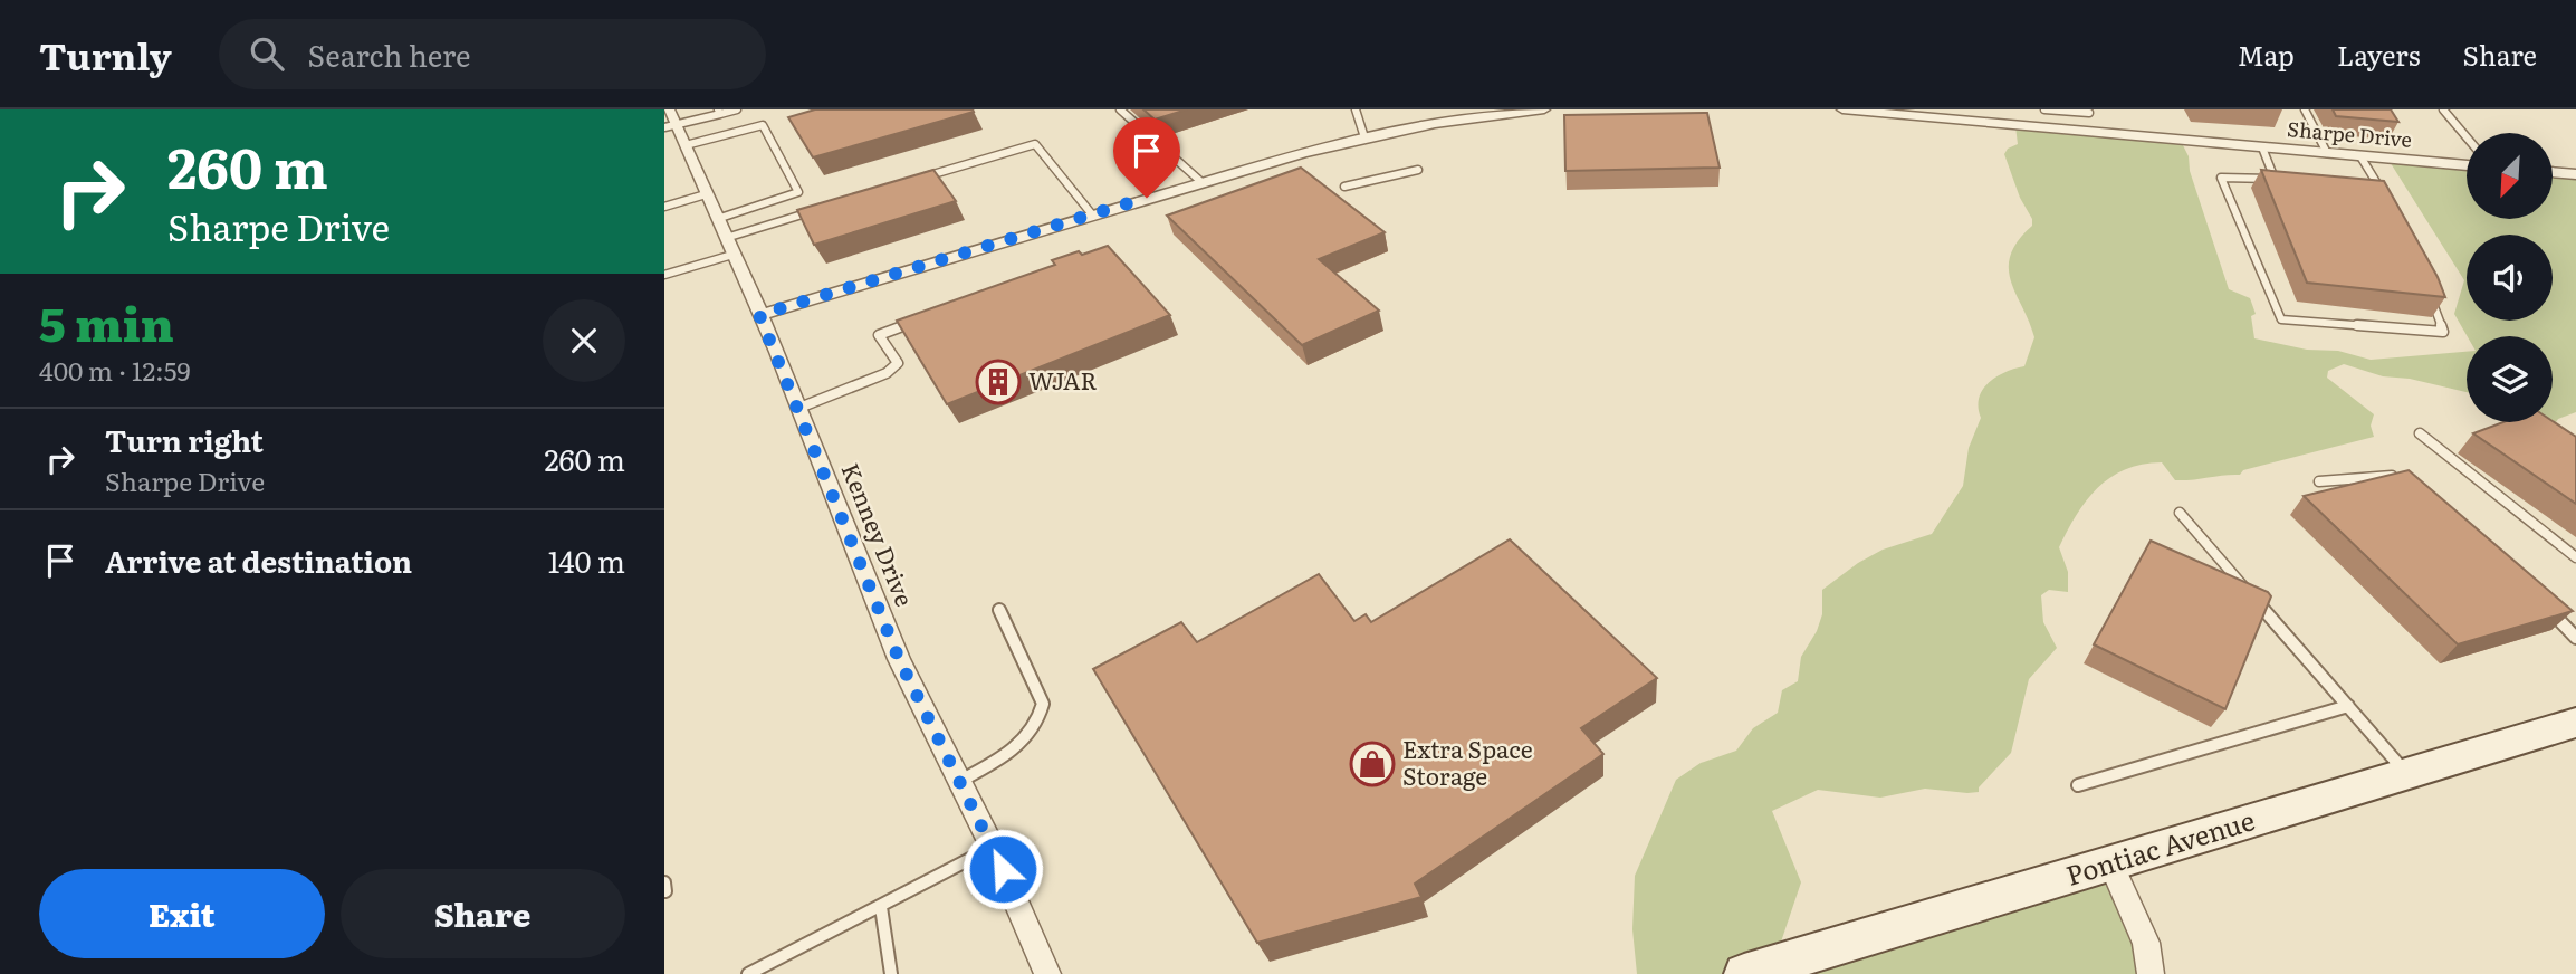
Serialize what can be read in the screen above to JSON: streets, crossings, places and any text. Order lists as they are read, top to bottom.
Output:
{
  "streets": {
    "main road": ["Pontiac Avenue"],
    "street": ["Sharpe Drive", "Kenney Drive"]
  },
  "places": {
    "building": ["WJAR"],
    "shop": ["Extra Space Storage"]
  },
  "north": "bottom left",
  "page": {
    "header": "Turnly",
    "search": "Search here",
    "nav": ["Map", "Layers", "Share"],
    "turn": ["260 m", "Sharpe Drive"],
    "heading": ["5 min", "400 m · 12:59"],
    "list": [
      {
        "name": "Turn right",
        "note": "Sharpe Drive",
        "value": "260 m"
      },
      {
        "name": "Arrive at destination",
        "value": "140 m"
      }
    ],
    "buttons": ["Exit", "Share"]
  }
}
